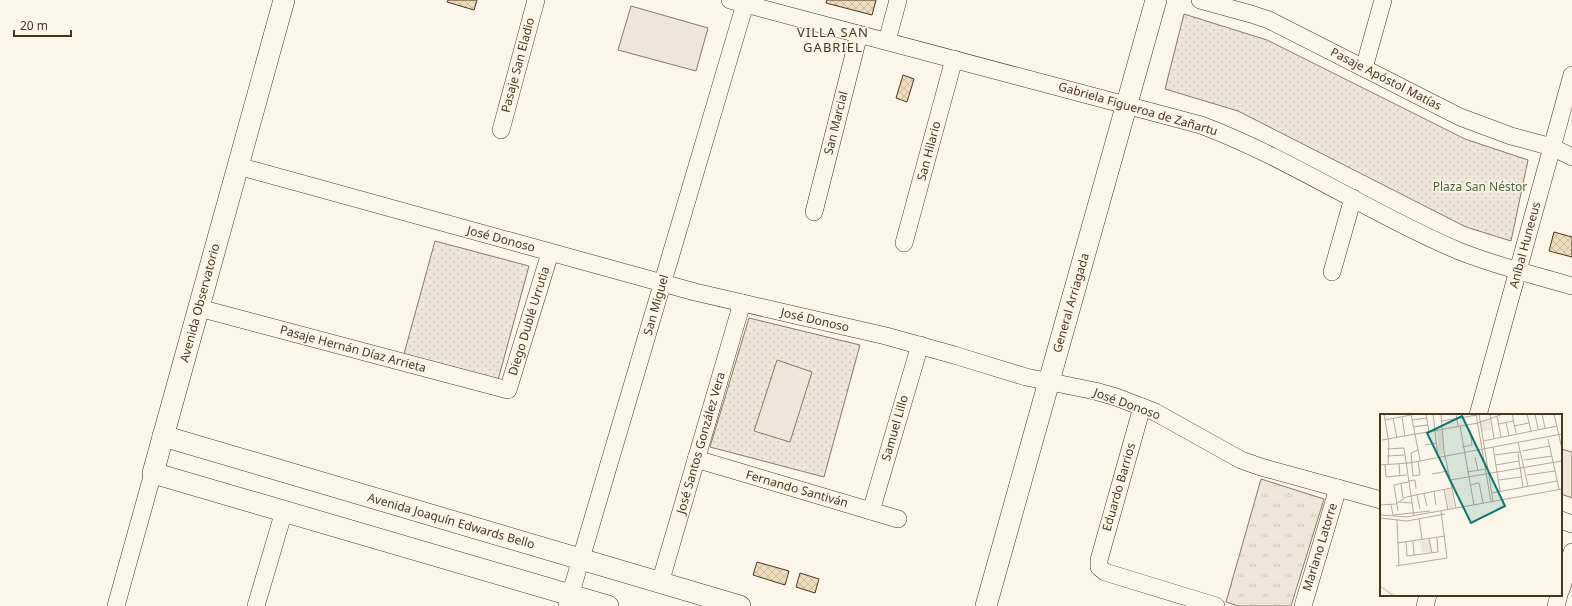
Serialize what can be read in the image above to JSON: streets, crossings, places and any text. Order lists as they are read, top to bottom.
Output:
{
  "streets": {
    "street": [
      "Pasaje San Eladio",
      "Pasaje Apóstol Matías",
      "Gabriela Figueroa de Zañartu",
      "San Marcial",
      "San Hilario",
      "José Donoso",
      "Aníbal Huneeus",
      "Avenida Observatorio",
      "General Arriagada",
      "San Miguel",
      "Diego Dublé Urrutia",
      "Pasaje Hernán Díaz Arrieta",
      "Samuel Lillo",
      "José Santos González Vera",
      "Eduardo Barrios",
      "Fernando Santiván",
      "Avenida Joaquín Edwards Bello",
      "Mariano Latorre"
    ]
  },
  "crossings": [
    ["Pasaje Apóstol Matías", "Aníbal Huneeus"],
    ["Gabriela Figueroa de Zañartu", "San Marcial"],
    ["Gabriela Figueroa de Zañartu", "San Hilario"],
    ["Gabriela Figueroa de Zañartu", "Aníbal Huneeus"],
    ["Gabriela Figueroa de Zañartu", "General Arriagada"],
    ["Gabriela Figueroa de Zañartu", "San Miguel"],
    ["José Donoso", "Avenida Observatorio"],
    ["José Donoso", "General Arriagada"],
    ["José Donoso", "San Miguel"],
    ["José Donoso", "Diego Dublé Urrutia"],
    ["José Donoso", "Samuel Lillo"],
    ["José Donoso", "José Santos González Vera"],
    ["José Donoso", "Eduardo Barrios"],
    ["José Donoso", "Mariano Latorre"],
    ["Avenida Observatorio", "Pasaje Hernán Díaz Arrieta"],
    ["Avenida Observatorio", "Avenida Joaquín Edwards Bello"],
    ["San Miguel", "Avenida Joaquín Edwards Bello"],
    ["Diego Dublé Urrutia", "Pasaje Hernán Díaz Arrieta"],
    ["Samuel Lillo", "Fernando Santiván"],
    ["José Santos González Vera", "Fernando Santiván"],
    ["José Santos González Vera", "Avenida Joaquín Edwards Bello"]
  ],
  "districts": ["VILLA SAN GABRIEL"],
  "parks": ["Plaza San Néstor"],
  "scale_bar": "20 m"
}
